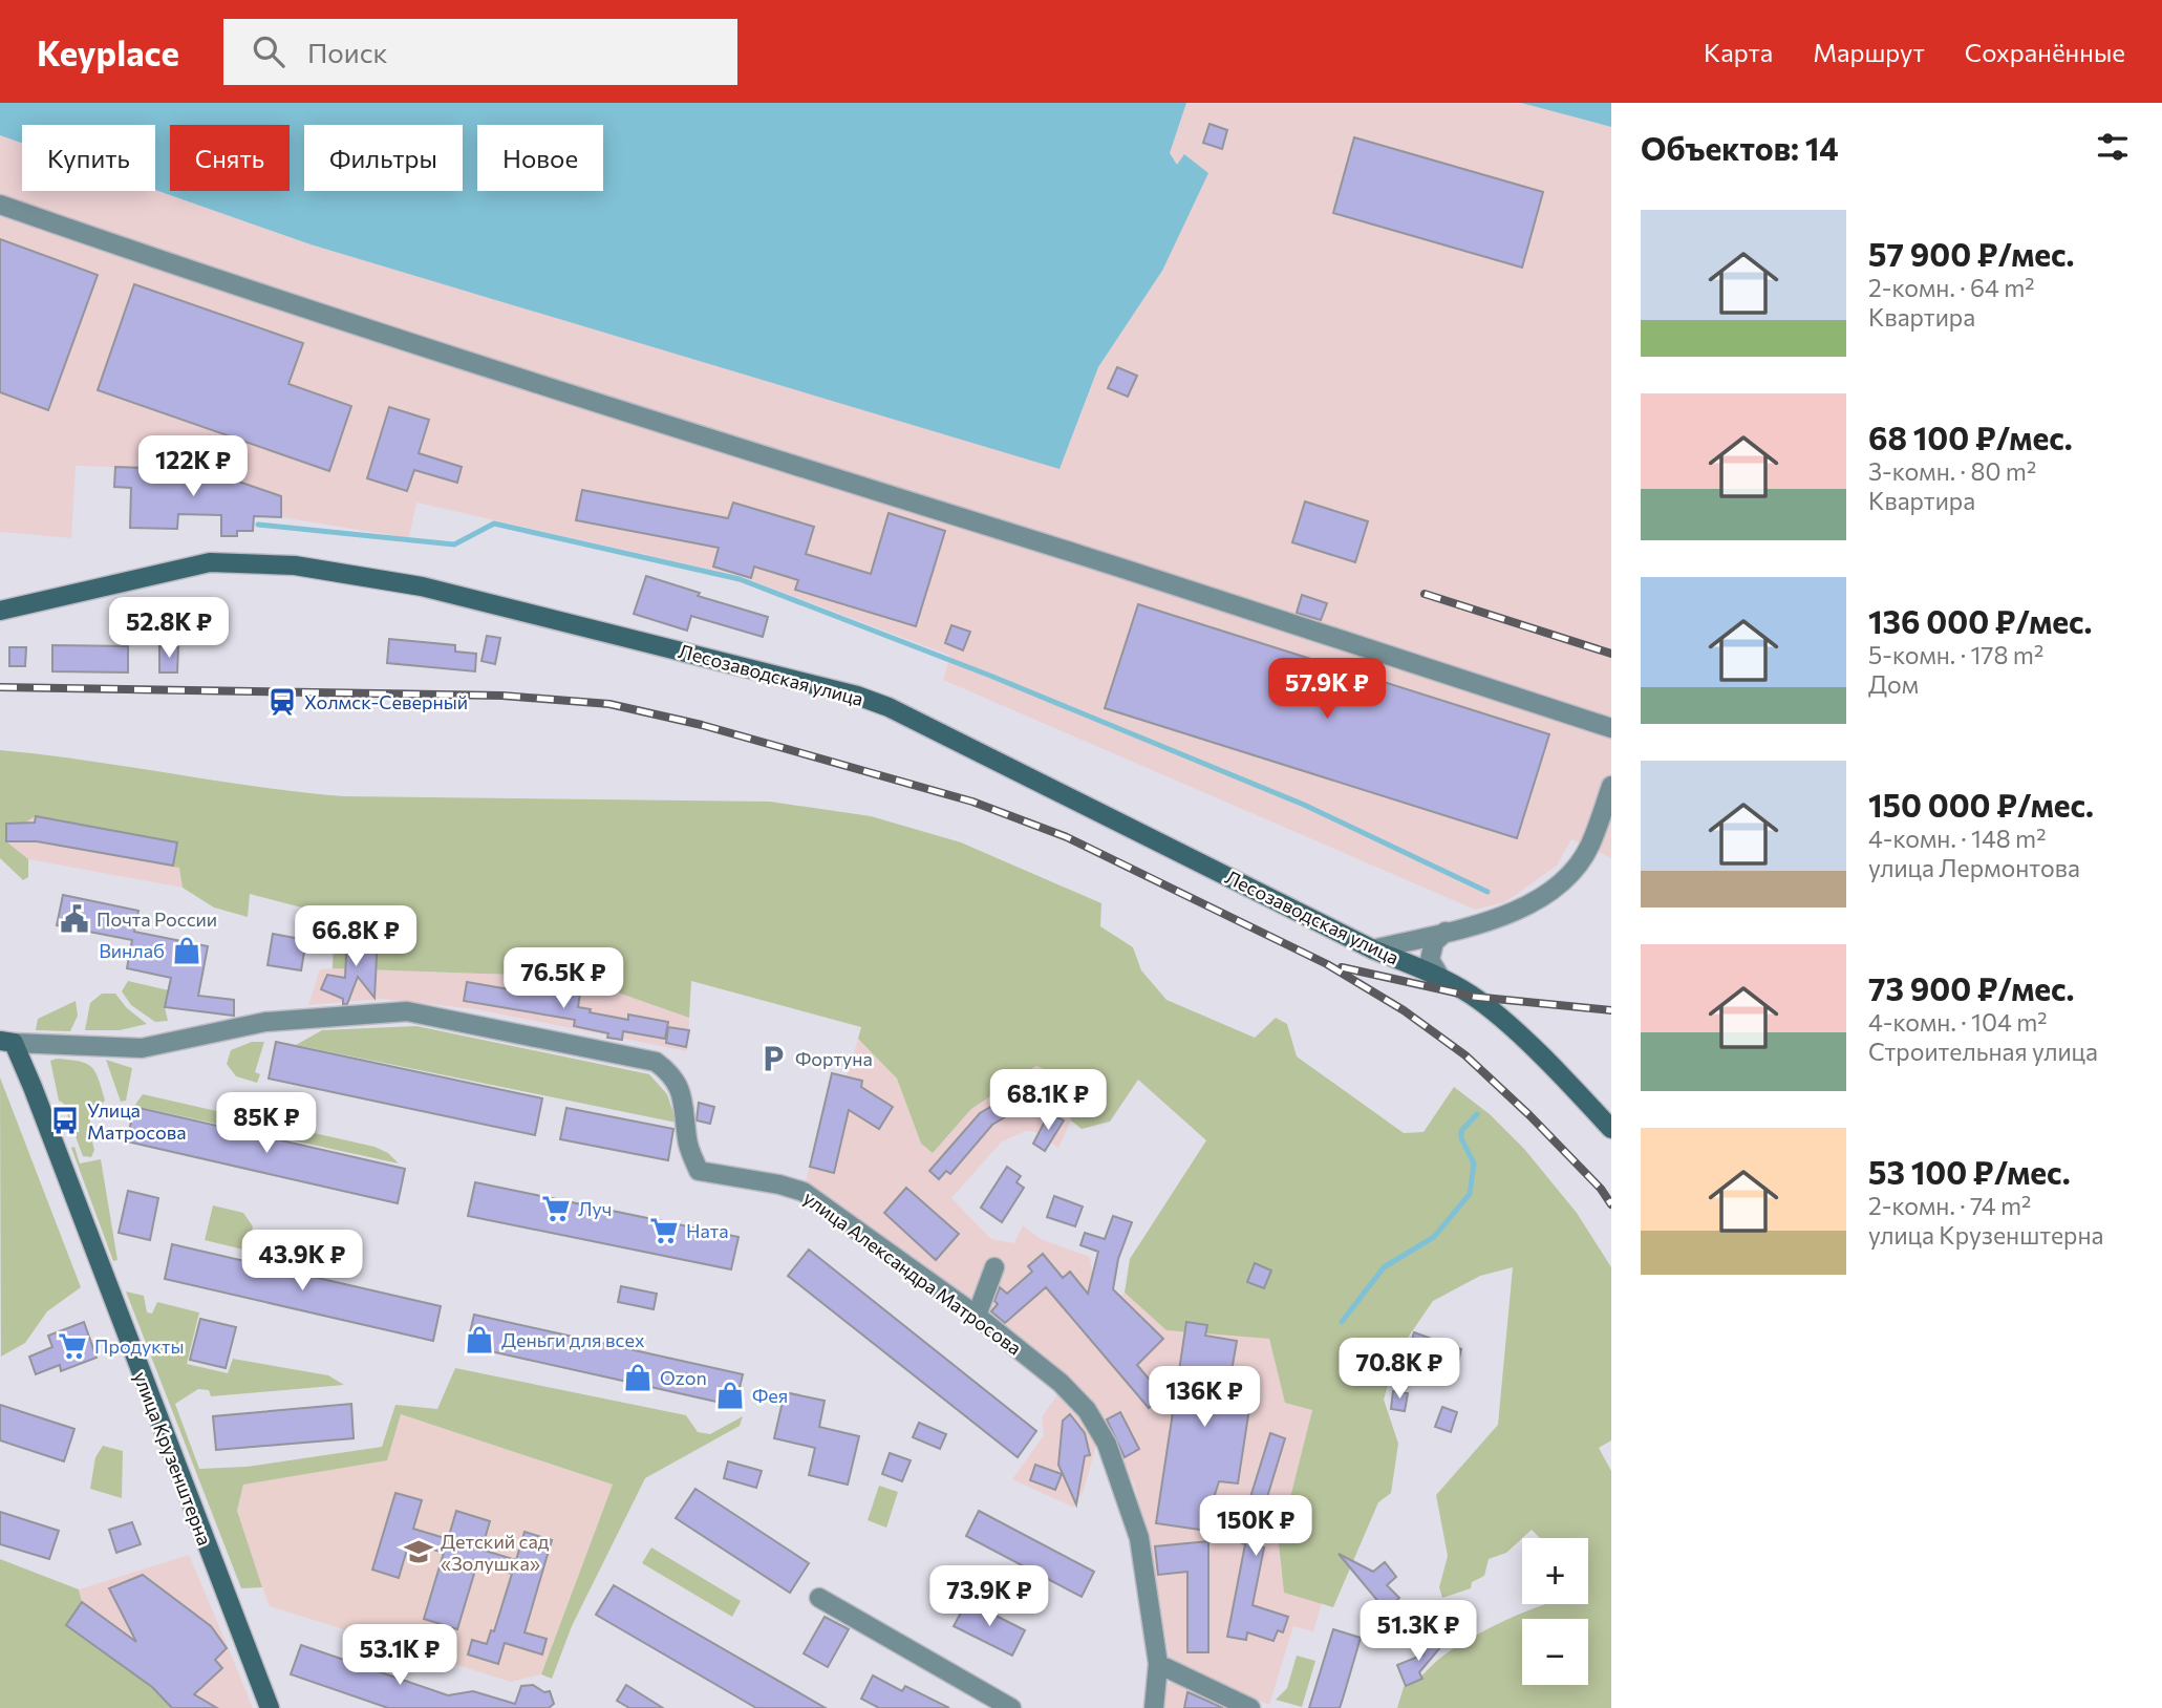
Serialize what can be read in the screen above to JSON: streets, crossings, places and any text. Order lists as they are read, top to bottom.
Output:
{
  "streets": {
    "main road": ["Лесозаводская улица", "улица Крузенштерна"],
    "street": ["улица Александра Матросова"]
  },
  "crossings": [
    ["улица Александра Матросова", "улица Крузенштерна"]
  ],
  "places": {
    "station": ["Холмск-Северный"],
    "public building": ["Почта России"],
    "shop": [
      "Винлаб",
      "Деньги для всех",
      "Ozon",
      "Фея"
    ],
    "parking": ["Фортуна"],
    "bus stop": ["Улица Матросова"],
    "supermarket": ["Луч", "Ната", "Продукты"],
    "school or university": ["Детский сад «Золушка»"]
  },
  "page": {
    "header": "Keyplace",
    "search": "Поиск",
    "nav": ["Карта", "Маршрут", "Сохранённые"],
    "heading": "Объектов: 14",
    "chip": [
      "Купить",
      "Снять",
      "Фильтры",
      "Новое"
    ],
    "list": [
      {
        "name": "57 900 ₽/мес.",
        "note": "2-комн. · 64 m² · Квартира"
      },
      {
        "name": "68 100 ₽/мес.",
        "note": "3-комн. · 80 m² · Квартира"
      },
      {
        "name": "136 000 ₽/мес.",
        "note": "5-комн. · 178 m² · Дом"
      },
      {
        "name": "150 000 ₽/мес.",
        "note": "4-комн. · 148 m² · улица Лермонтова"
      },
      {
        "name": "73 900 ₽/мес.",
        "note": "4-комн. · 104 m² · Строительная улица"
      },
      {
        "name": "53 100 ₽/мес.",
        "note": "2-комн. · 74 m² · улица Крузенштерна"
      }
    ],
    "price": [
      "122K ₽",
      "52.8K ₽",
      "57.9K ₽",
      "66.8K ₽",
      "76.5K ₽",
      "68.1K ₽",
      "85K ₽",
      "43.9K ₽",
      "70.8K ₽",
      "136K ₽",
      "150K ₽",
      "73.9K ₽",
      "51.3K ₽",
      "53.1K ₽"
    ],
    "map_buttons": ["+", "−"]
  }
}
